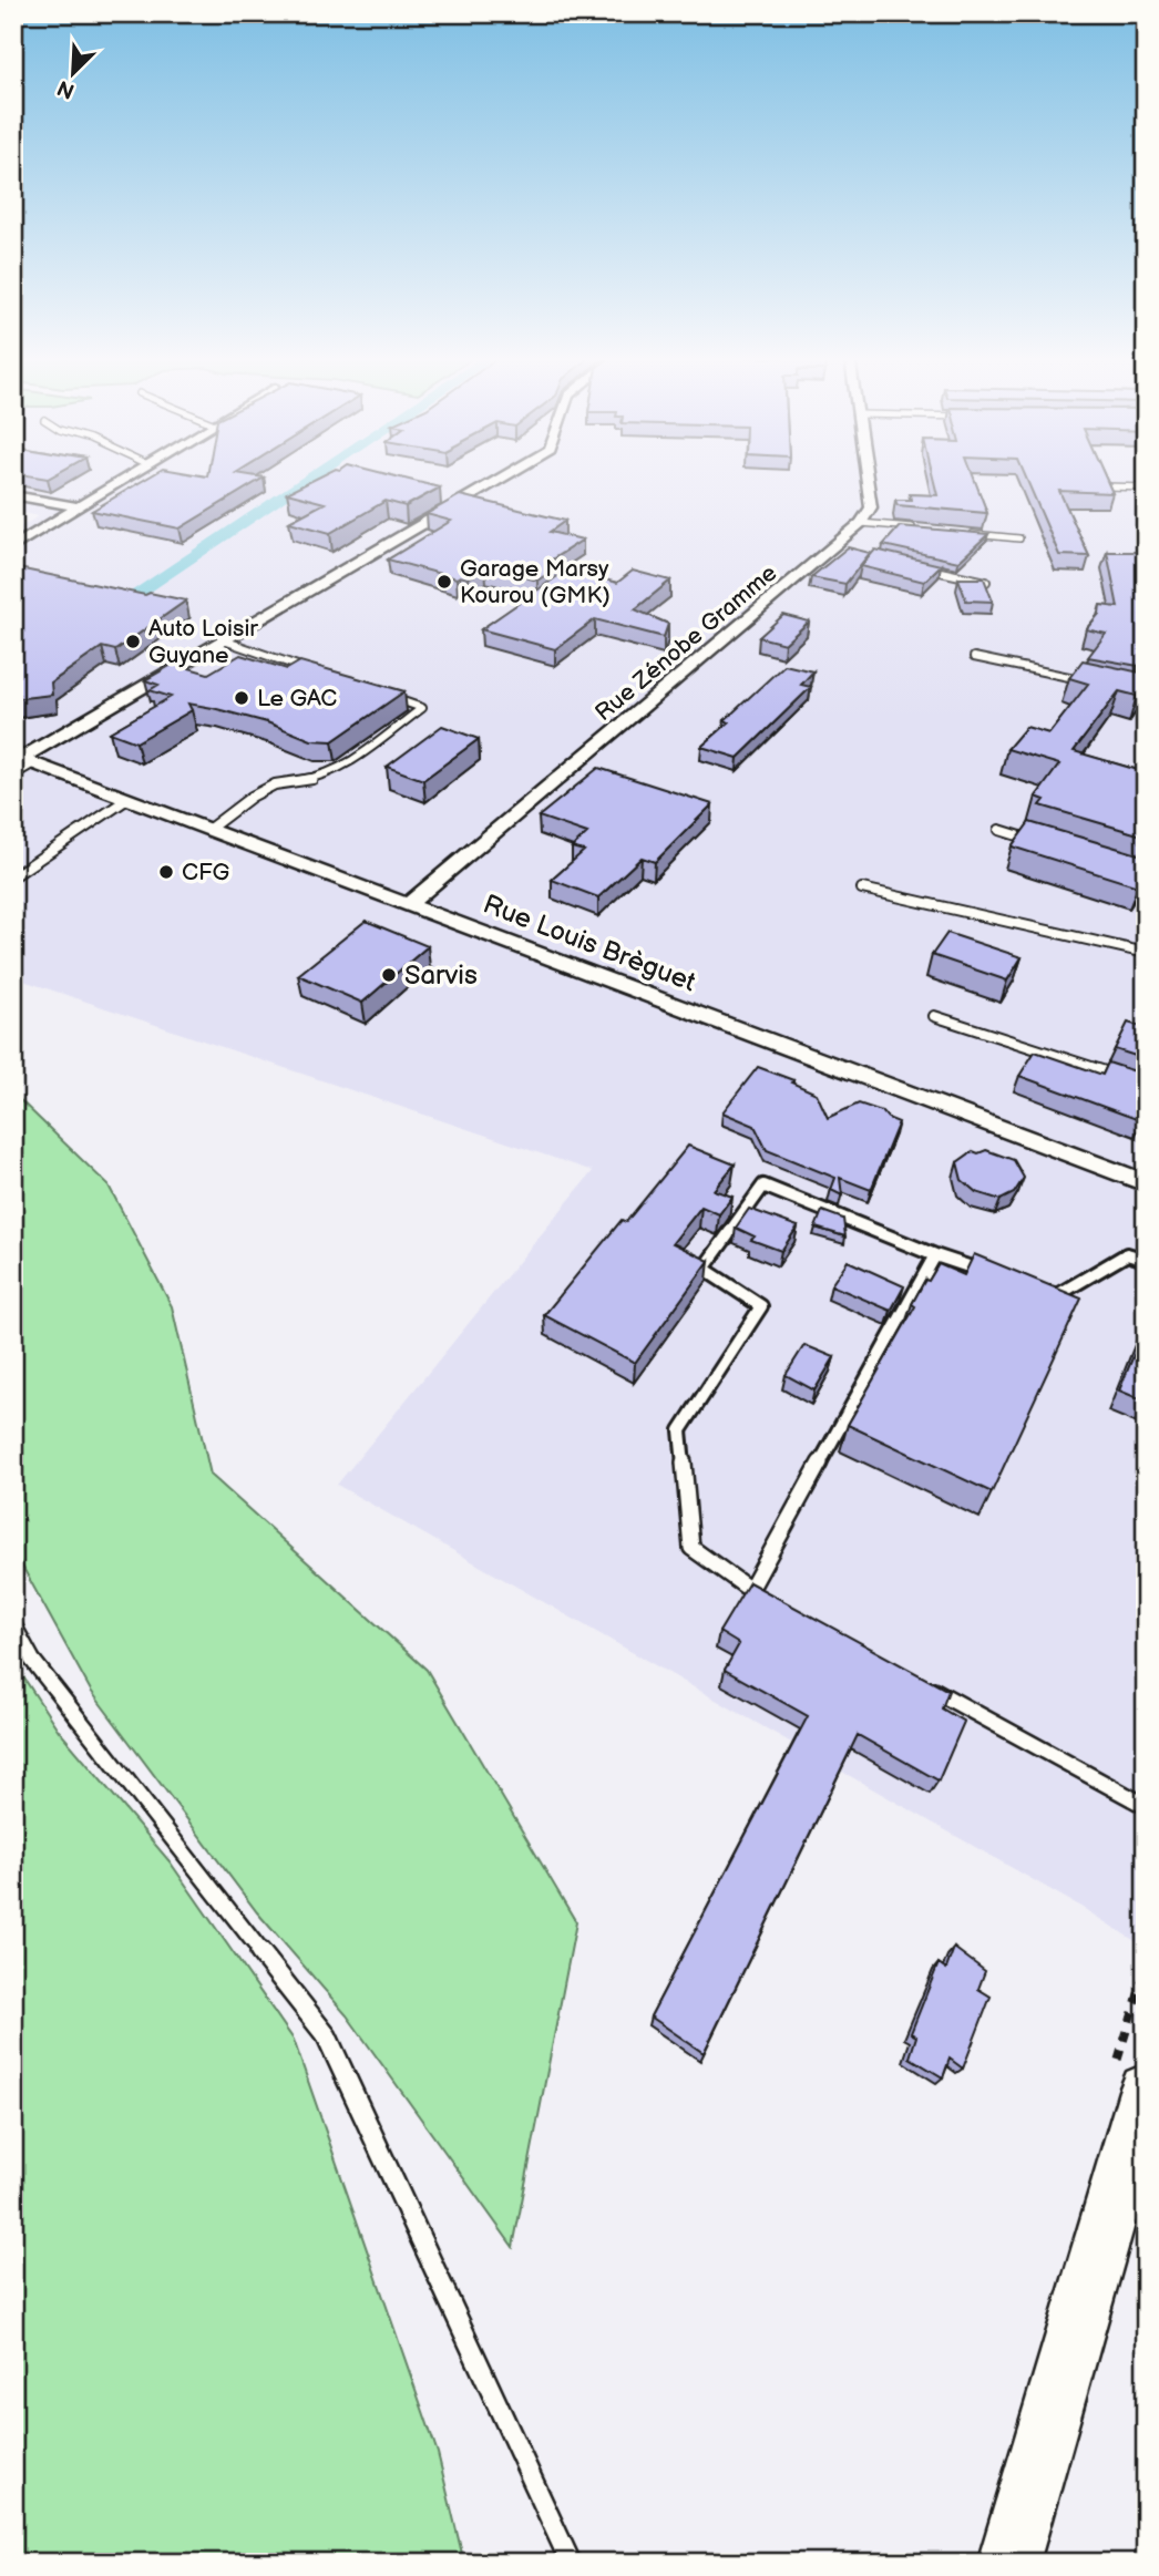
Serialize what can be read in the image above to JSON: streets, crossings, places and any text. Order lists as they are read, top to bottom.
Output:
{
  "streets": {
    "street": ["Rue Zénobe Gramme", "Rue Louis Brèguet"]
  },
  "crossings": [
    ["Rue Zénobe Gramme", "Rue Louis Brèguet"]
  ],
  "places": [
    "Garage Marsy Kourou (GMK)",
    "Auto Loisir Guyane",
    "Le GAC",
    "CFG",
    "Sarvis"
  ],
  "north": "bottom left"
}
